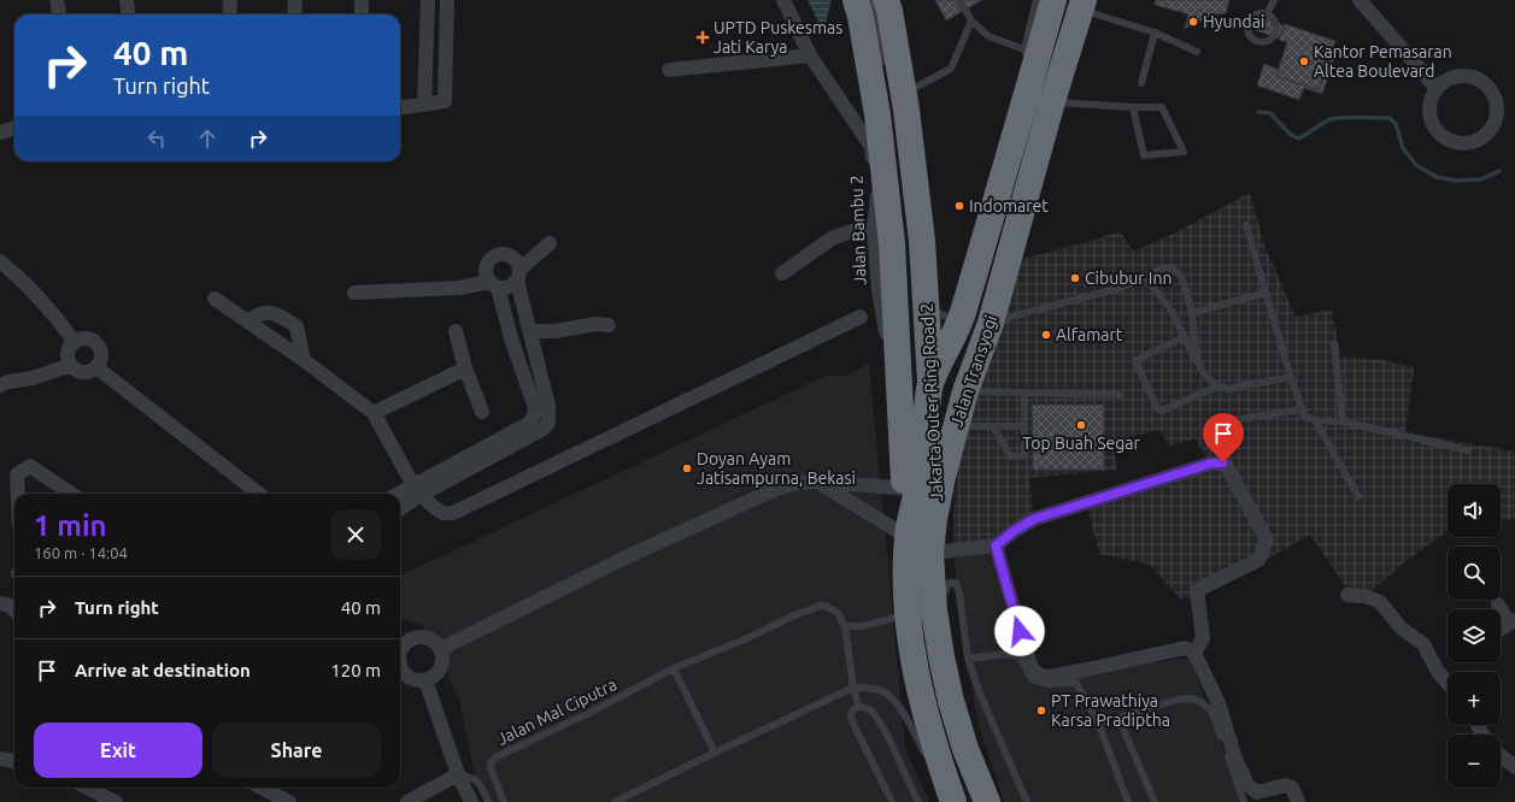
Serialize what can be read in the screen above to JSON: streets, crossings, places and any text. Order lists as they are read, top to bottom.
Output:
{
  "streets": {
    "highway": ["Jalan Transyogi", "Jakarta Outer Ring Road 2"],
    "street": ["Jalan Bambu 2"],
    "lane": ["Jalan Mal Ciputra"]
  },
  "crossings": [
    ["Jalan Bambu 2", "Jalan Transyogi"]
  ],
  "places": {
    "other": [
      "Hyundai",
      "Kantor Pemasaran Altea Boulevard",
      "Indomaret",
      "Cibubur Inn",
      "Alfamart",
      "Top Buah Segar",
      "Doyan Ayam Jatisampurna, Bekasi",
      "PT Prawathiya Karsa Pradiptha"
    ],
    "health": ["UPTD Puskesmas Jati Karya"]
  },
  "page": {
    "turn": ["40 m", "Turn right"],
    "map_buttons": ["+", "−"],
    "heading": ["1 min", "160 m · 14:04"],
    "list": [
      {
        "name": "Turn right",
        "value": "40 m"
      },
      {
        "name": "Arrive at destination",
        "value": "120 m"
      }
    ],
    "buttons": ["Exit", "Share"]
  }
}
